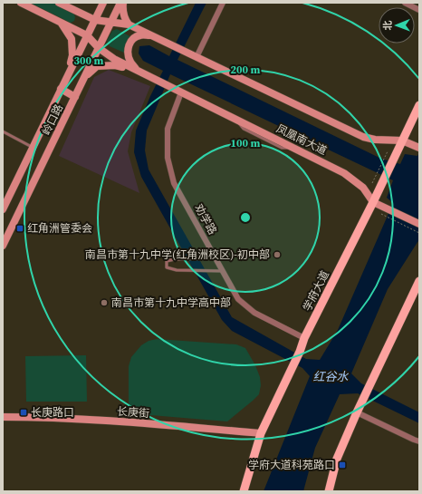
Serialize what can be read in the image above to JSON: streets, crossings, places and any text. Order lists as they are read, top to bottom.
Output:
{
  "streets": {
    "main road": [
      "岭口路",
      "凤凰南大道",
      "学府大道",
      "长庚街"
    ],
    "street": ["劝学路"]
  },
  "crossings": [
    ["凤凰南大道", "劝学路"],
    ["凤凰南大道", "学府大道"],
    ["劝学路", "学府大道"],
    ["学府大道", "长庚街"]
  ],
  "water": ["红谷水"],
  "places": {
    "transit": ["红角洲管委会", "长庚路口", "学府大道科苑路口"],
    "other": ["南昌市第十九中学(红角洲校区)-初中部", "南昌市第十九中学高中部"]
  },
  "north": "left",
  "rings": ["300 m", "200 m", "100 m"]
}
